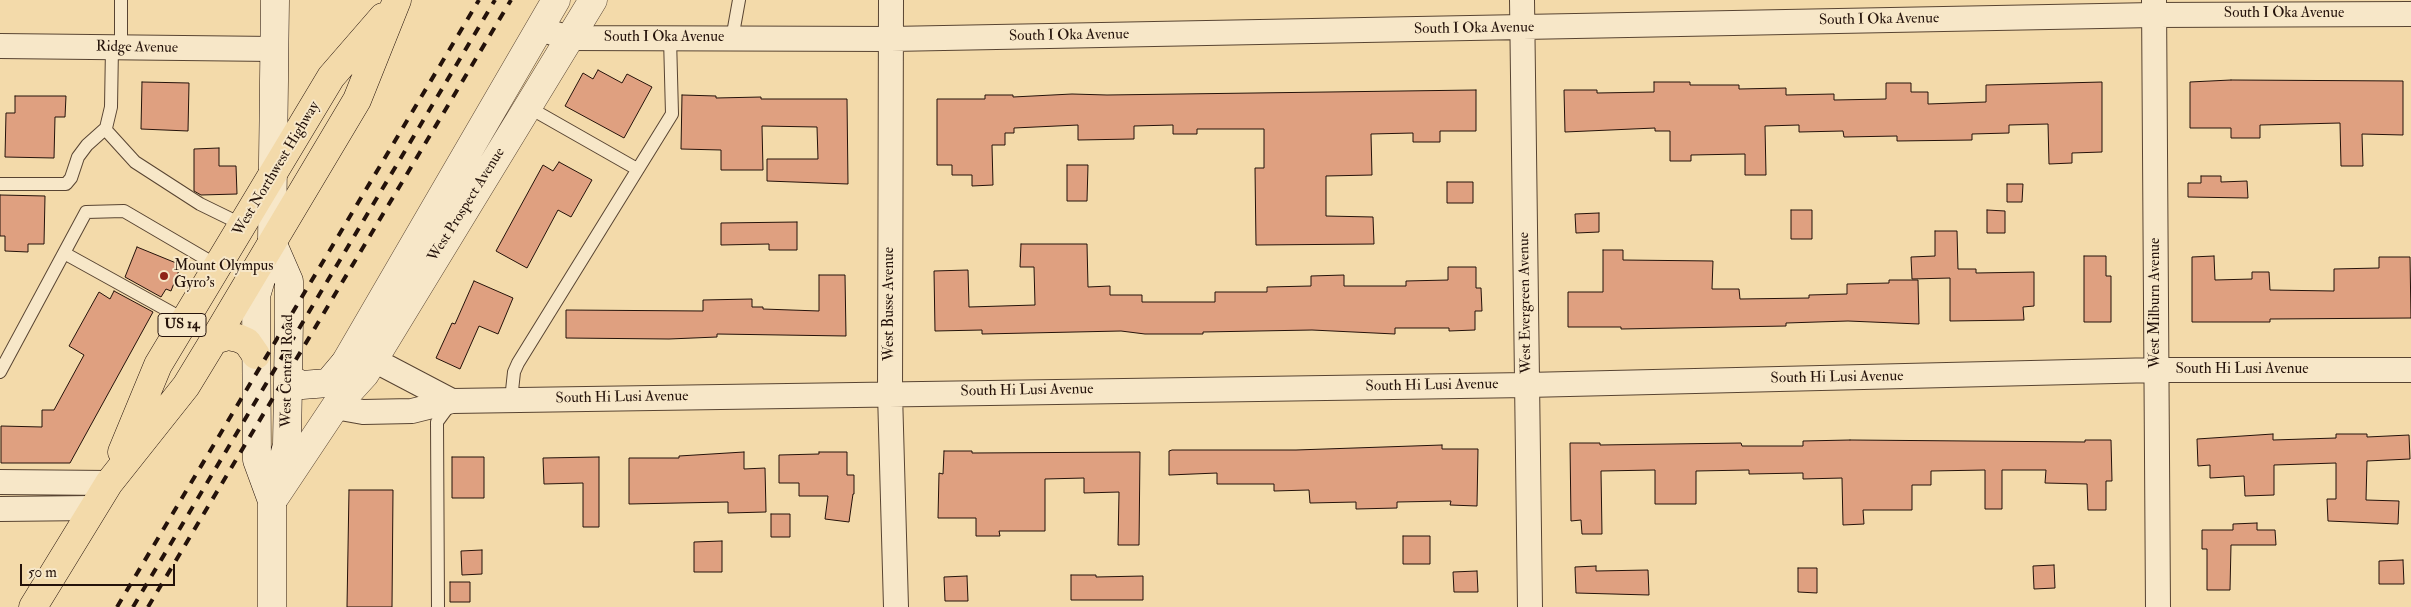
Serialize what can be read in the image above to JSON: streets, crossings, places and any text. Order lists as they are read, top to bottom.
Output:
{
  "streets": {
    "main road": ["West Northwest Highway", "US 14"],
    "street": [
      "South I Oka Avenue",
      "Ridge Avenue",
      "West Prospect Avenue",
      "West Evergreen Avenue",
      "West Milburn Avenue",
      "West Busse Avenue",
      "South Hi Lusi Avenue",
      "West Central Road"
    ]
  },
  "crossings": [
    ["South I Oka Avenue", "West Prospect Avenue"],
    ["South I Oka Avenue", "West Evergreen Avenue"],
    ["South I Oka Avenue", "West Milburn Avenue"],
    ["South I Oka Avenue", "West Busse Avenue"],
    ["Ridge Avenue", "West Central Road"],
    ["West Northwest Highway", "West Central Road"],
    ["West Prospect Avenue", "South Hi Lusi Avenue"],
    ["West Prospect Avenue", "West Central Road"],
    ["West Evergreen Avenue", "South Hi Lusi Avenue"],
    ["West Milburn Avenue", "South Hi Lusi Avenue"],
    ["West Busse Avenue", "South Hi Lusi Avenue"]
  ],
  "places": ["Mount Olympus Gyro's"],
  "scale_bar": "50 m"
}
